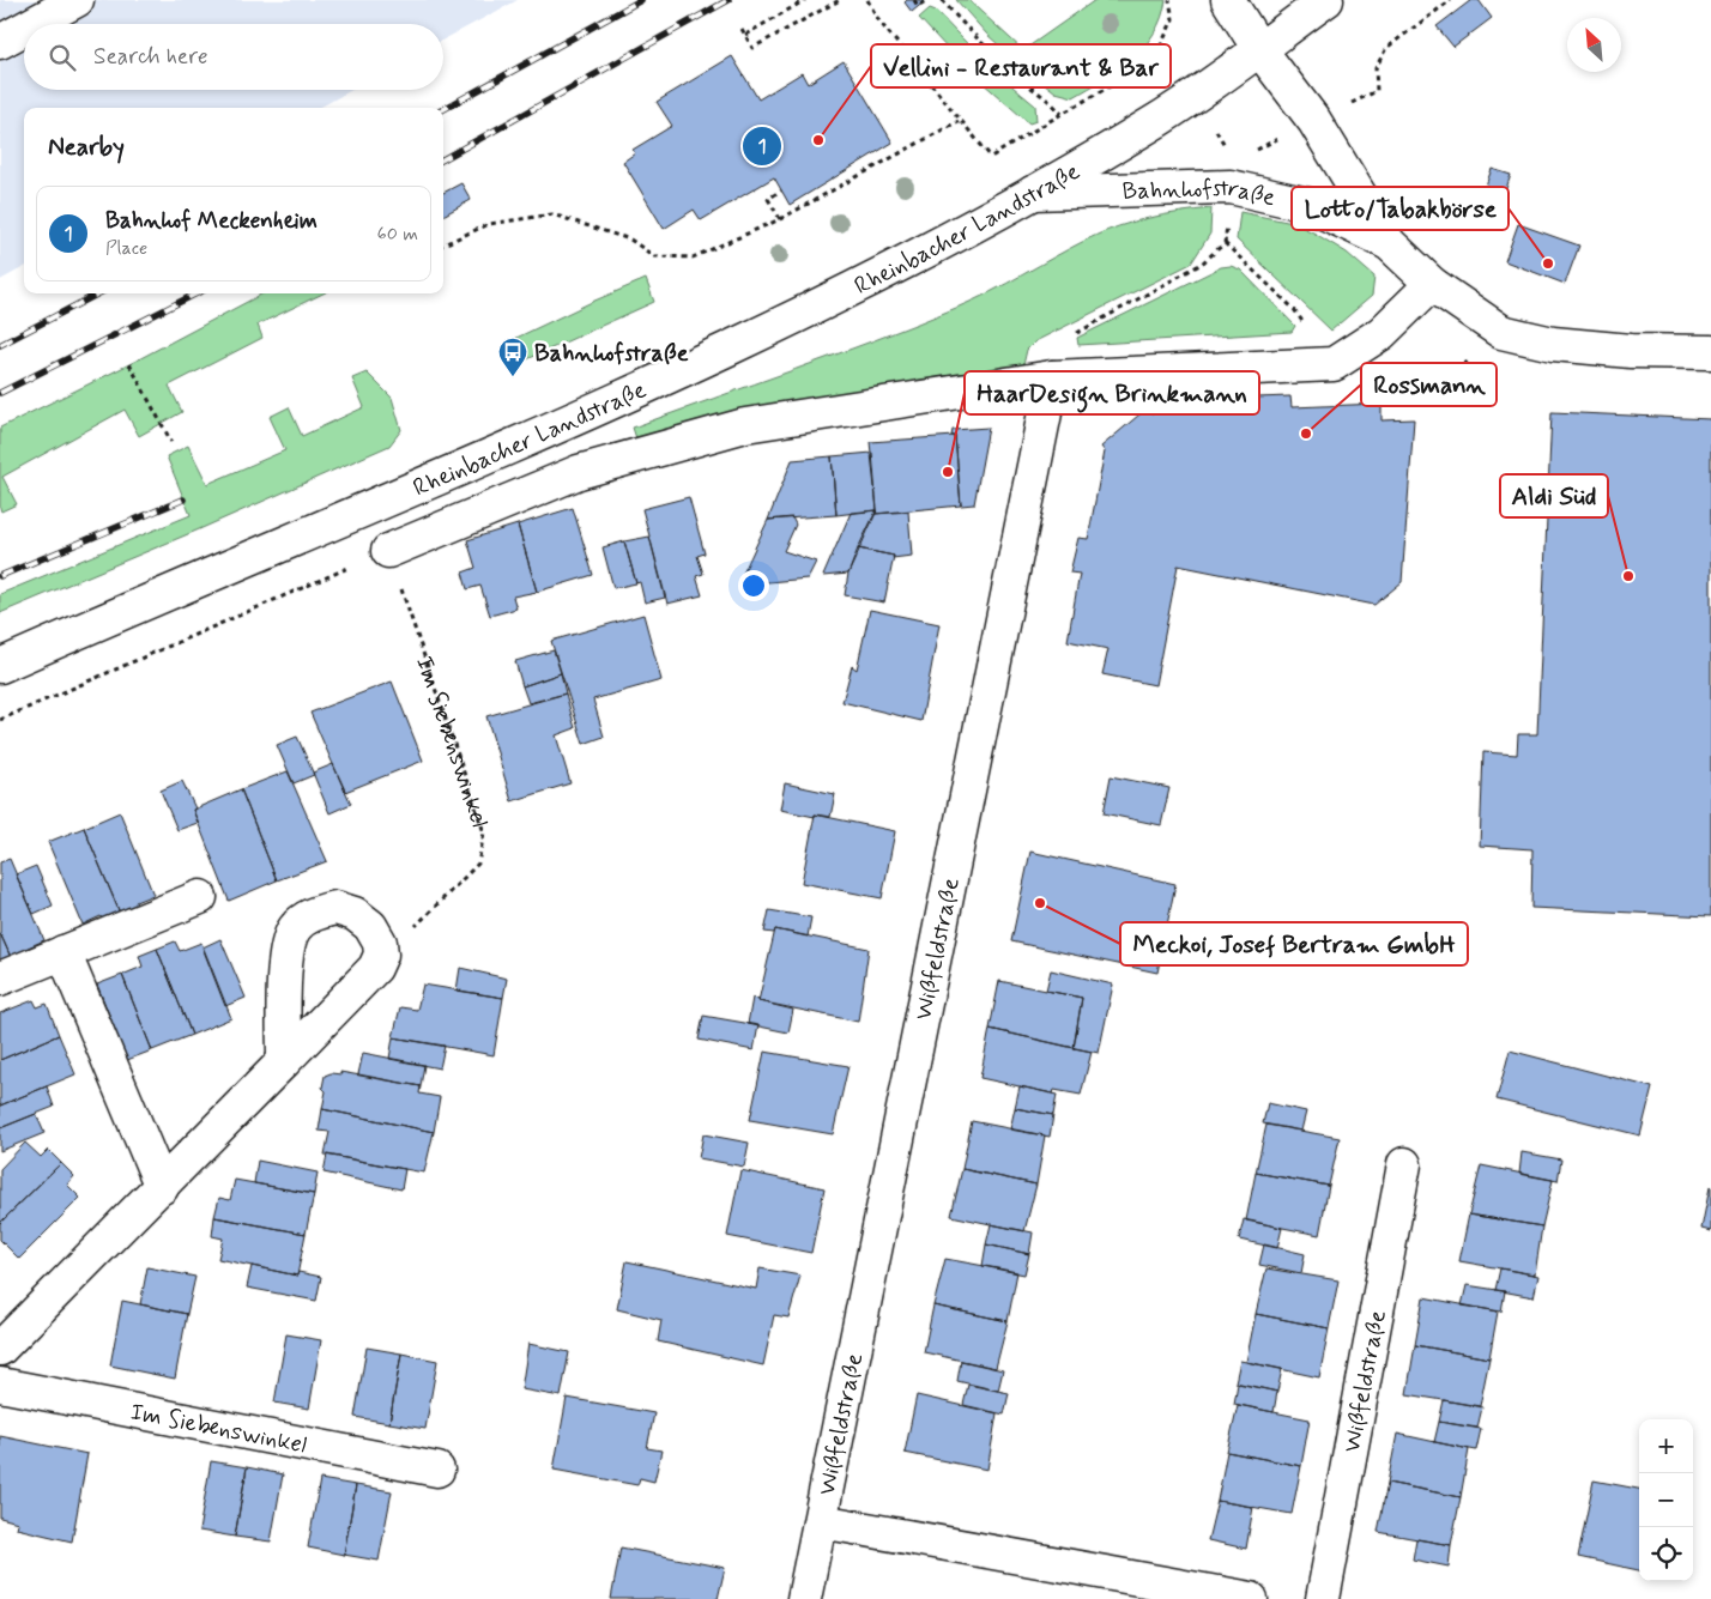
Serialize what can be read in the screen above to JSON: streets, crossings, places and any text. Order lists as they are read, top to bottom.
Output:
{
  "streets": {
    "street": [
      "Bahnhofstraße",
      "Rheinbacher Landstraße",
      "Im Siebenswinkel",
      "Wißfeldstraße"
    ]
  },
  "crossings": [
    ["Bahnhofstraße", "Rheinbacher Landstraße"]
  ],
  "places": {
    "other": [
      "Vellini - Restaurant & Bar",
      "Lotto/Tabakbörse",
      "Rossmann",
      "HaarDesign Brinkmann",
      "Aldi Süd",
      "Meckoi, Josef Bertram GmbH"
    ],
    "bus stop": ["Bahnhofstraße"]
  },
  "north": "top left",
  "page": {
    "search": "Search here",
    "heading": "Nearby",
    "pins": "1",
    "list": [
      {
        "mark": "1",
        "name": "Bahnhof Meckenheim",
        "note": "Place",
        "value": "60 m"
      }
    ],
    "map_buttons": ["+", "−"]
  }
}
